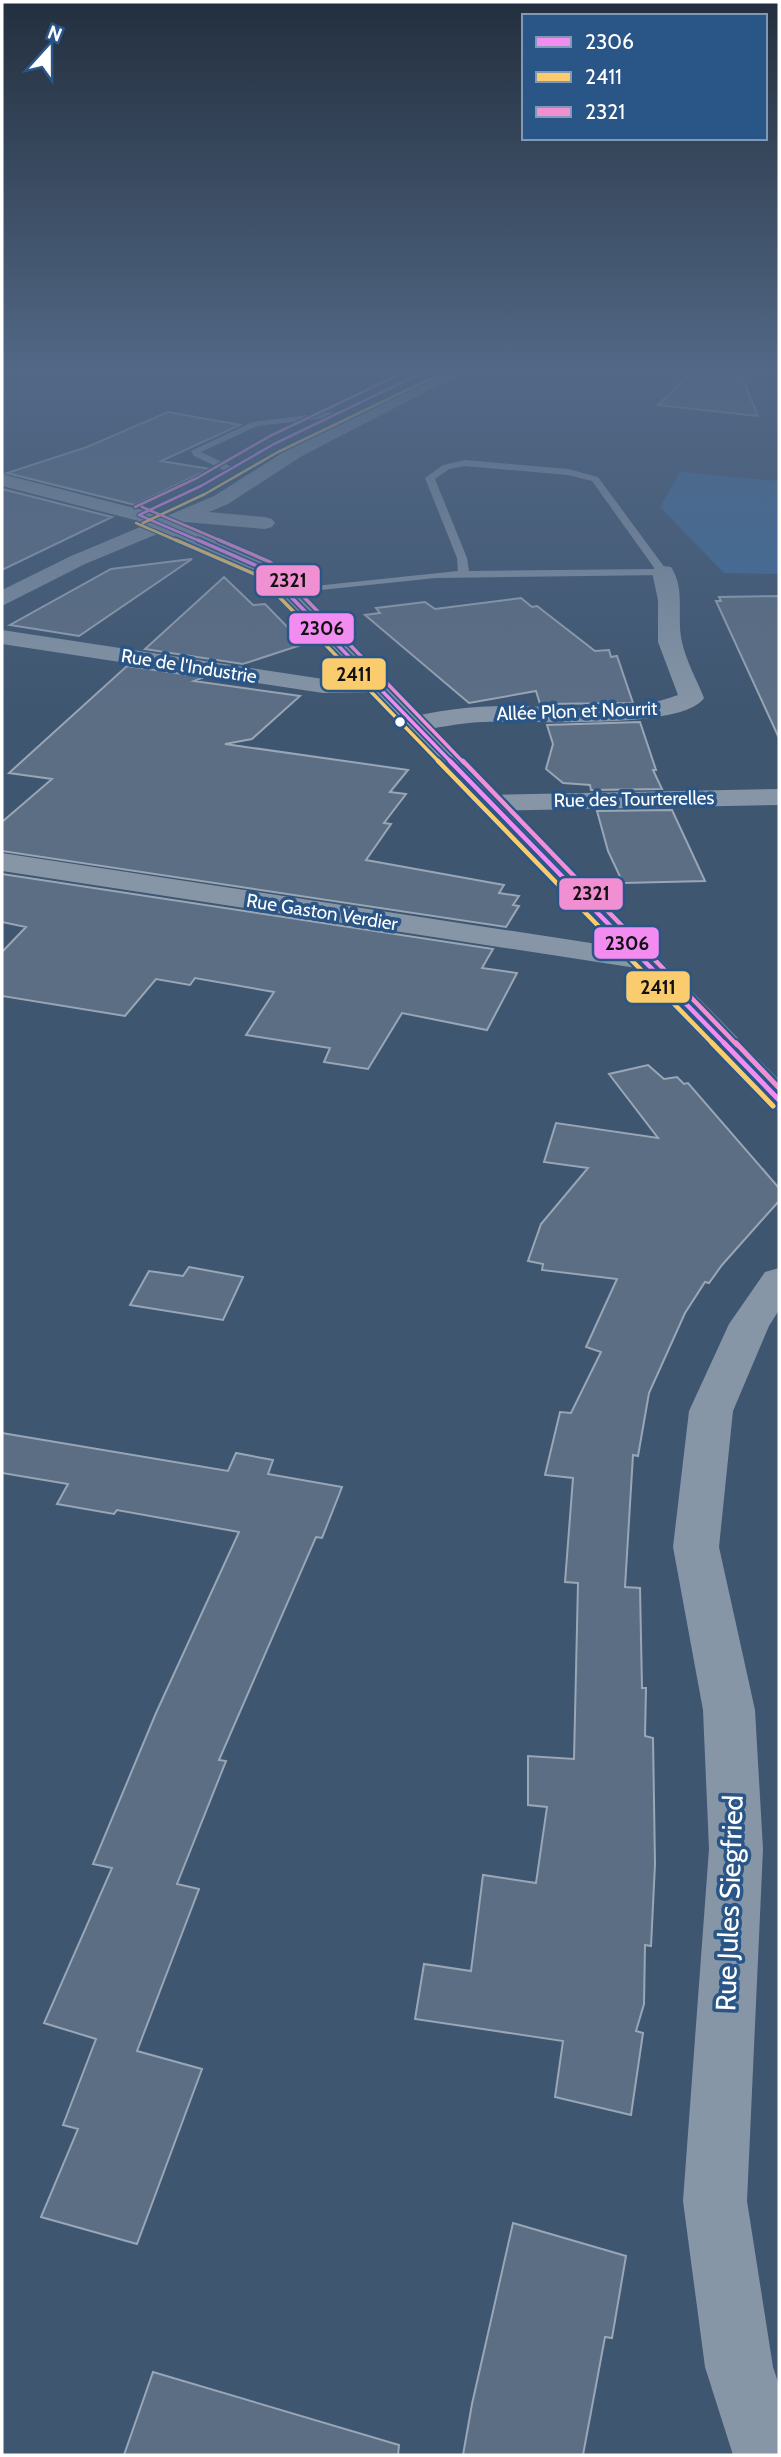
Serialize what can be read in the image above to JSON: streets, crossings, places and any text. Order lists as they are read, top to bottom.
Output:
{
  "streets": {
    "street": [
      "Rue de l'Industrie",
      "Allée Plon et Nourrit",
      "Rue des Tourterelles",
      "Rue Gaston Verdier",
      "Rue Jules Siegfried"
    ]
  },
  "lines": ["transit line 2306", "transit line 2411", "transit line 2321"],
  "legend": ["2306", "2411", "2321"],
  "north": "top"
}
